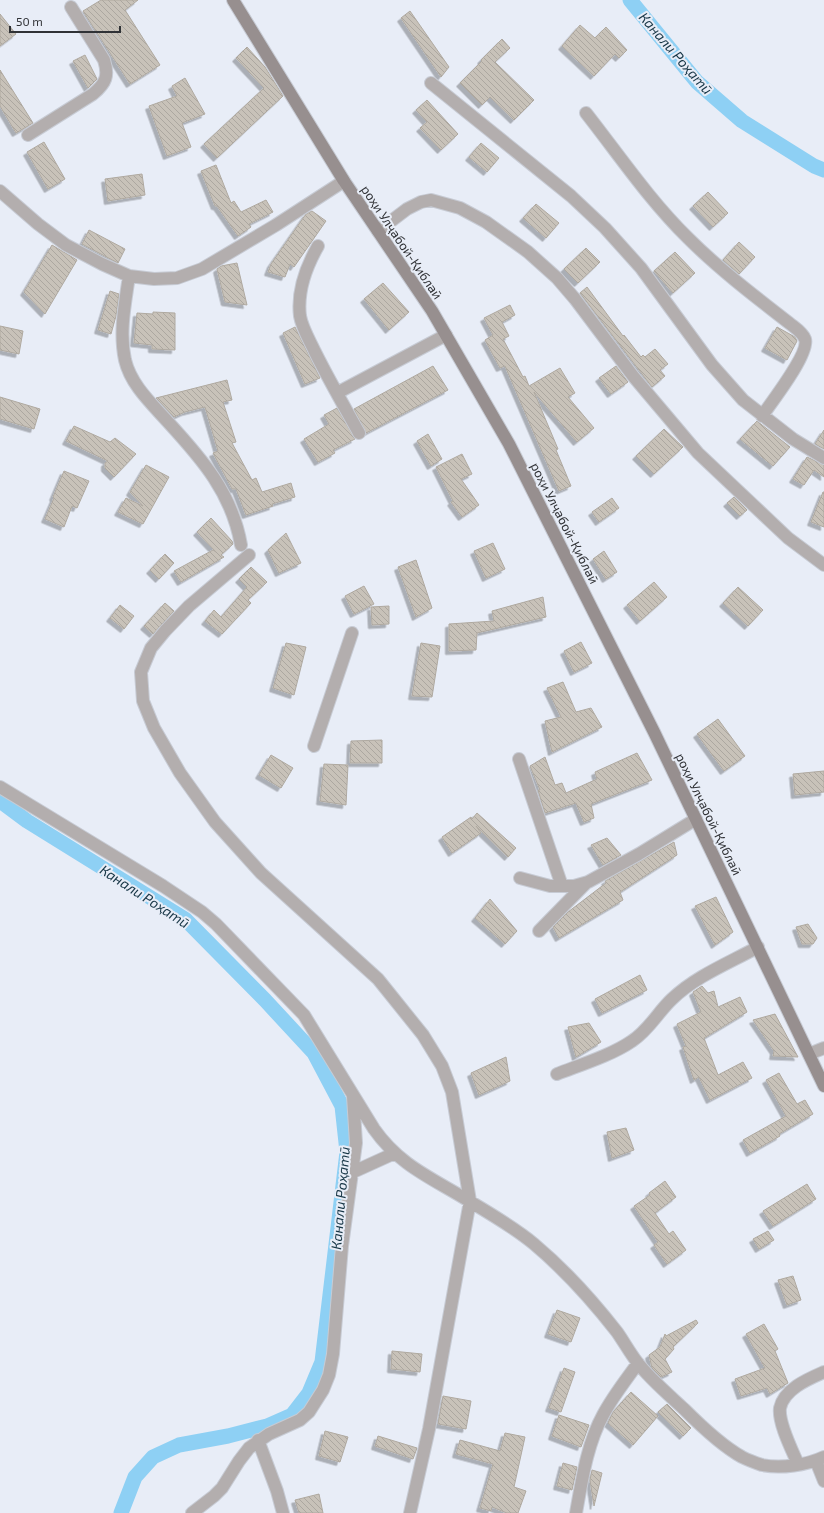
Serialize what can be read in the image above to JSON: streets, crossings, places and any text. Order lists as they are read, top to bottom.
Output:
{
  "streets": {
    "street": ["роҳи Улҷабой-Қиблаӣ"]
  },
  "water": ["Канали Роҳатӣ"],
  "scale_bar": "50 m"
}
